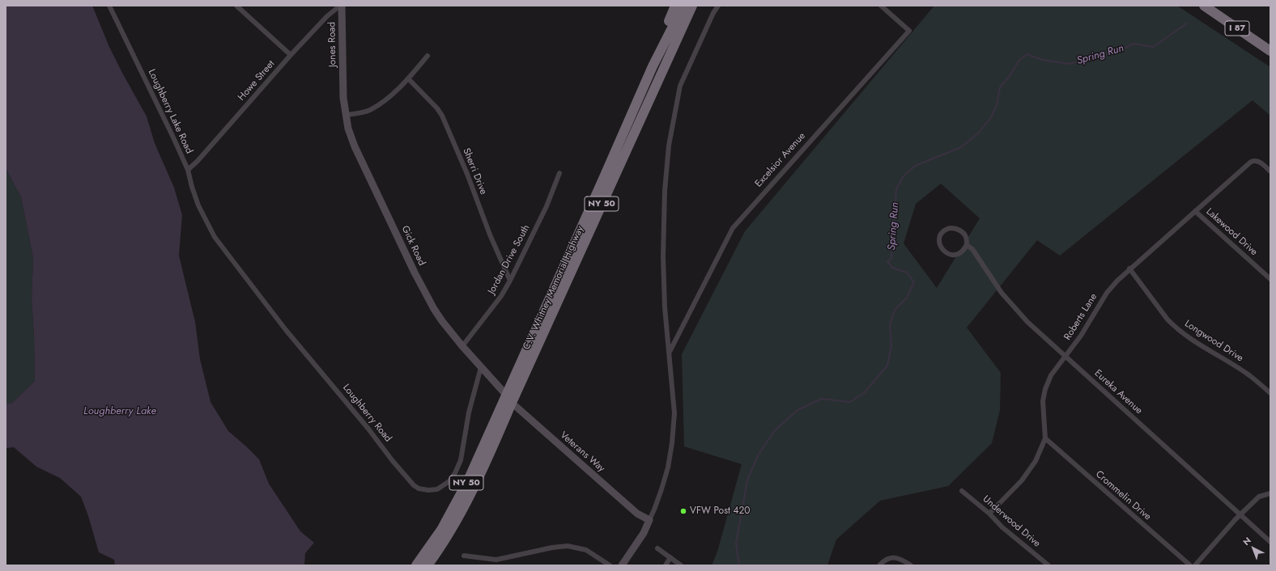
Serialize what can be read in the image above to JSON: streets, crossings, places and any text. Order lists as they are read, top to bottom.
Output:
{
  "streets": {
    "highway": ["I 87", "NY 50", "C.V. Whitney Memorial Highway"],
    "street": [
      "Jones Road",
      "Howe Street",
      "Loughberry Lake Road",
      "Excelsior Avenue",
      "Sherri Drive",
      "Lakewood Drive",
      "Gick Road",
      "Jordan Drive South",
      "Roberts Lane",
      "Longwood Drive",
      "Eureka Avenue",
      "Loughberry Road",
      "Veterans Way",
      "Crommelin Drive",
      "Underwood Drive"
    ]
  },
  "crossings": [
    ["Jones Road", "Howe Street"],
    ["Jones Road", "Gick Road"],
    ["Howe Street", "Loughberry Lake Road"],
    ["Loughberry Lake Road", "Loughberry Road"],
    ["Sherri Drive", "Jordan Drive South"],
    ["Lakewood Drive", "Roberts Lane"],
    ["Gick Road", "Jordan Drive South"],
    ["Gick Road", "C.V. Whitney Memorial Highway"],
    ["Gick Road", "Loughberry Road"],
    ["Gick Road", "Veterans Way"],
    ["C.V. Whitney Memorial Highway", "Veterans Way"],
    ["Roberts Lane", "Longwood Drive"],
    ["Roberts Lane", "Eureka Avenue"],
    ["Roberts Lane", "Crommelin Drive"],
    ["Roberts Lane", "Underwood Drive"]
  ],
  "water": ["Spring Run", "Loughberry Lake"],
  "places": ["VFW Post 420"],
  "north": "top left"
}
